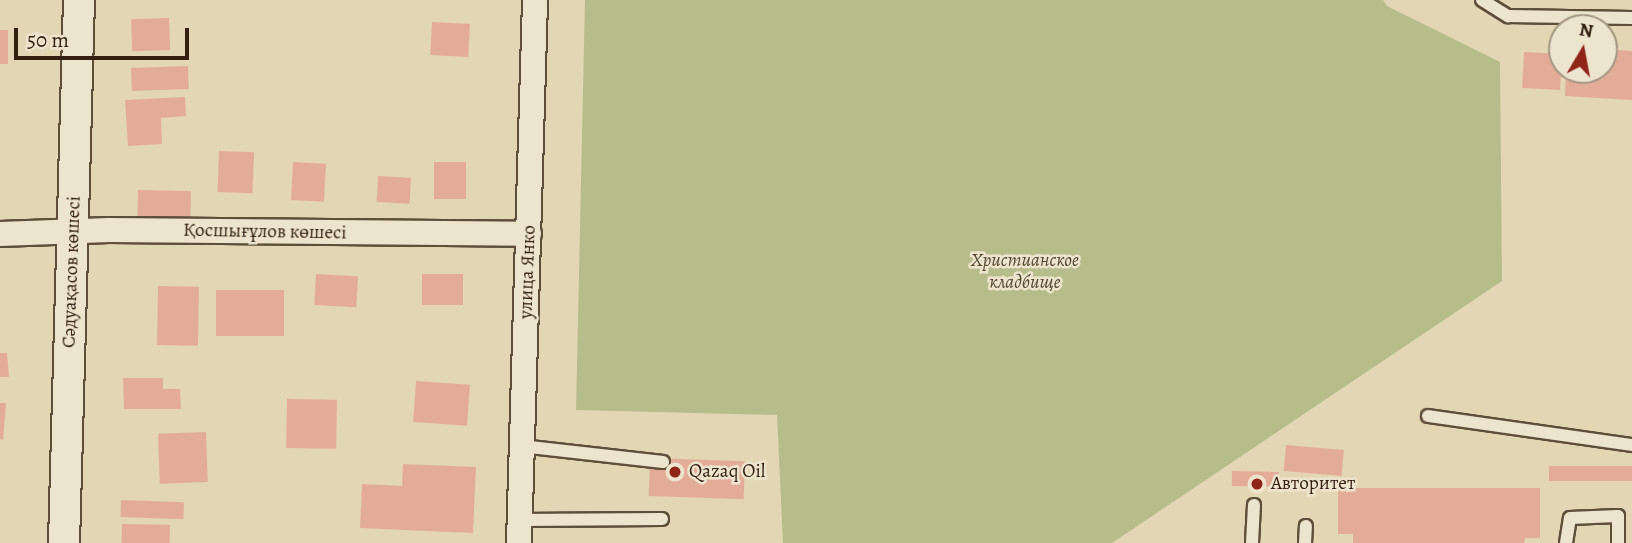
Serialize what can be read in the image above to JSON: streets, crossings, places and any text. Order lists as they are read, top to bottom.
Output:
{
  "streets": {
    "street": ["Қосшығұлов көшесі", "Сәдуақасов көшесі", "улица Янко"]
  },
  "crossings": [
    ["Қосшығұлов көшесі", "Сәдуақасов көшесі"],
    ["Қосшығұлов көшесі", "улица Янко"]
  ],
  "parks": ["Христианское кладбище"],
  "places": ["Qazaq Oil", "Авторитет"],
  "scale_bar": "50 m",
  "north": "top"
}
